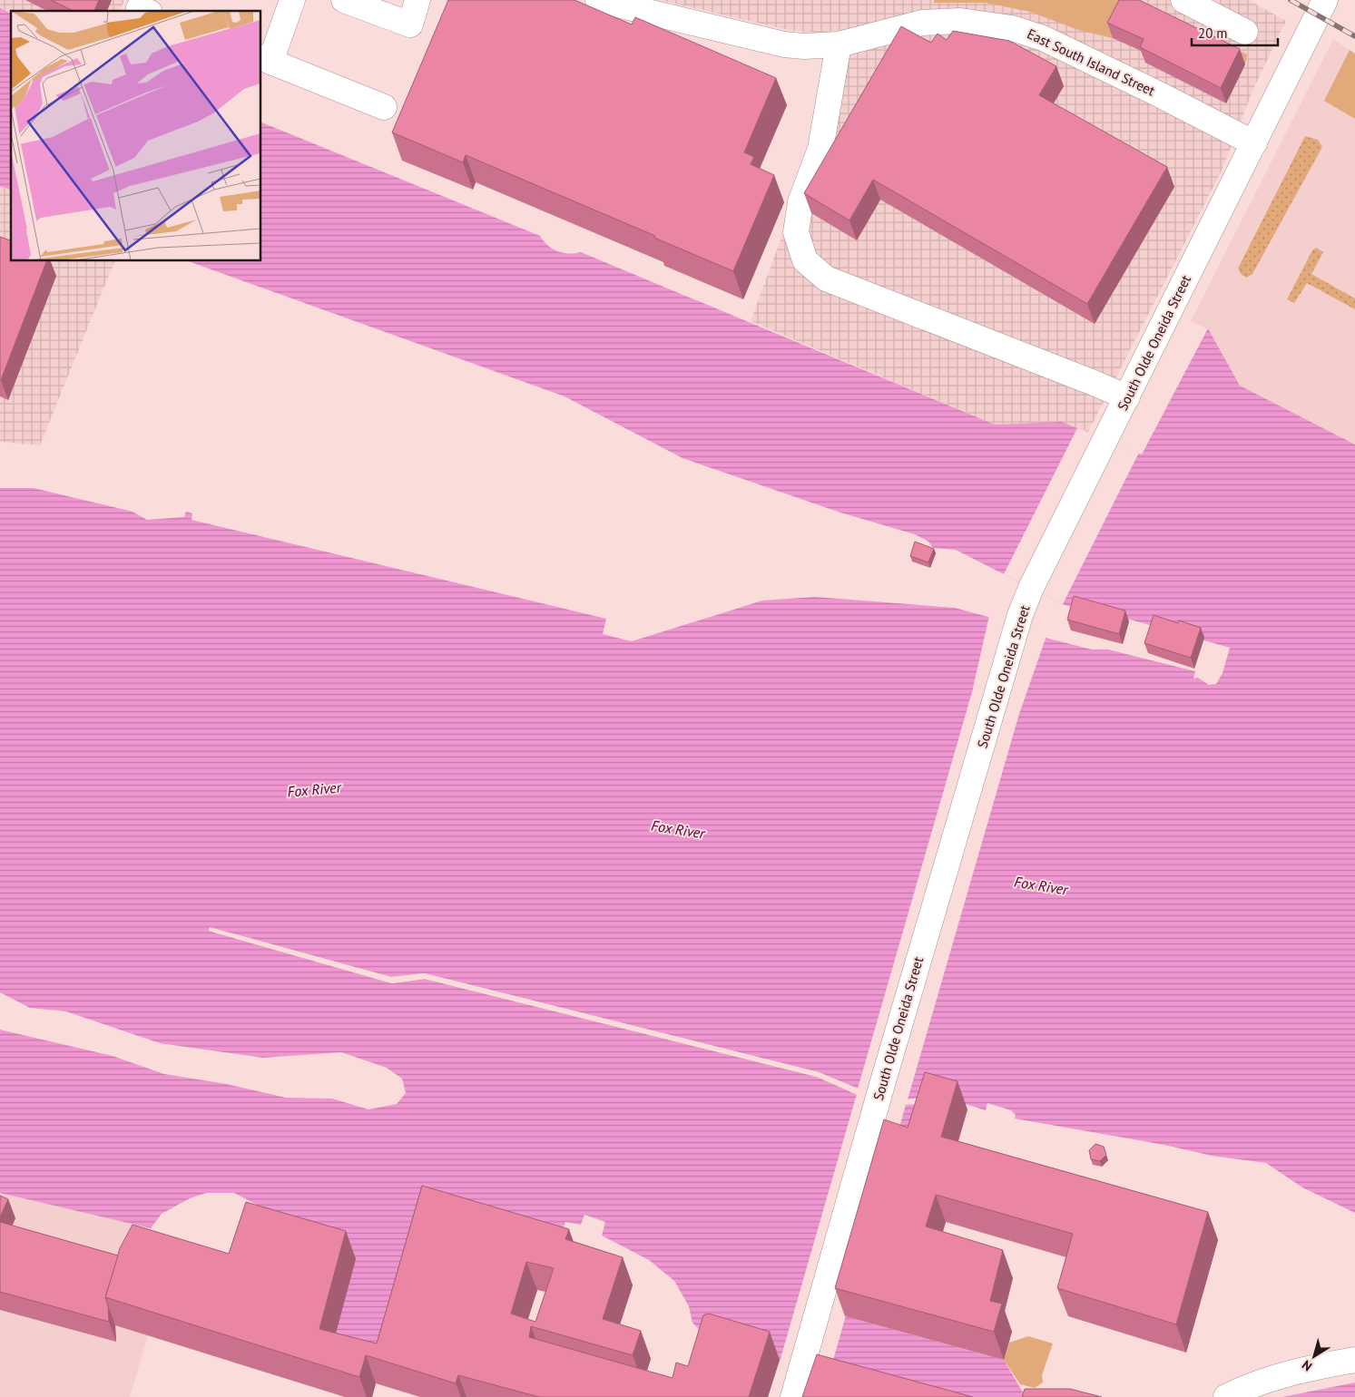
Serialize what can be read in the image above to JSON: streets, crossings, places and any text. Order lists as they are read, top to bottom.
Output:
{
  "streets": {
    "street": ["East South Island Street", "South Olde Oneida Street"]
  },
  "crossings": [
    ["East South Island Street", "South Olde Oneida Street"]
  ],
  "water": ["Fox River"],
  "scale_bar": "20 m",
  "north": "bottom left"
}
